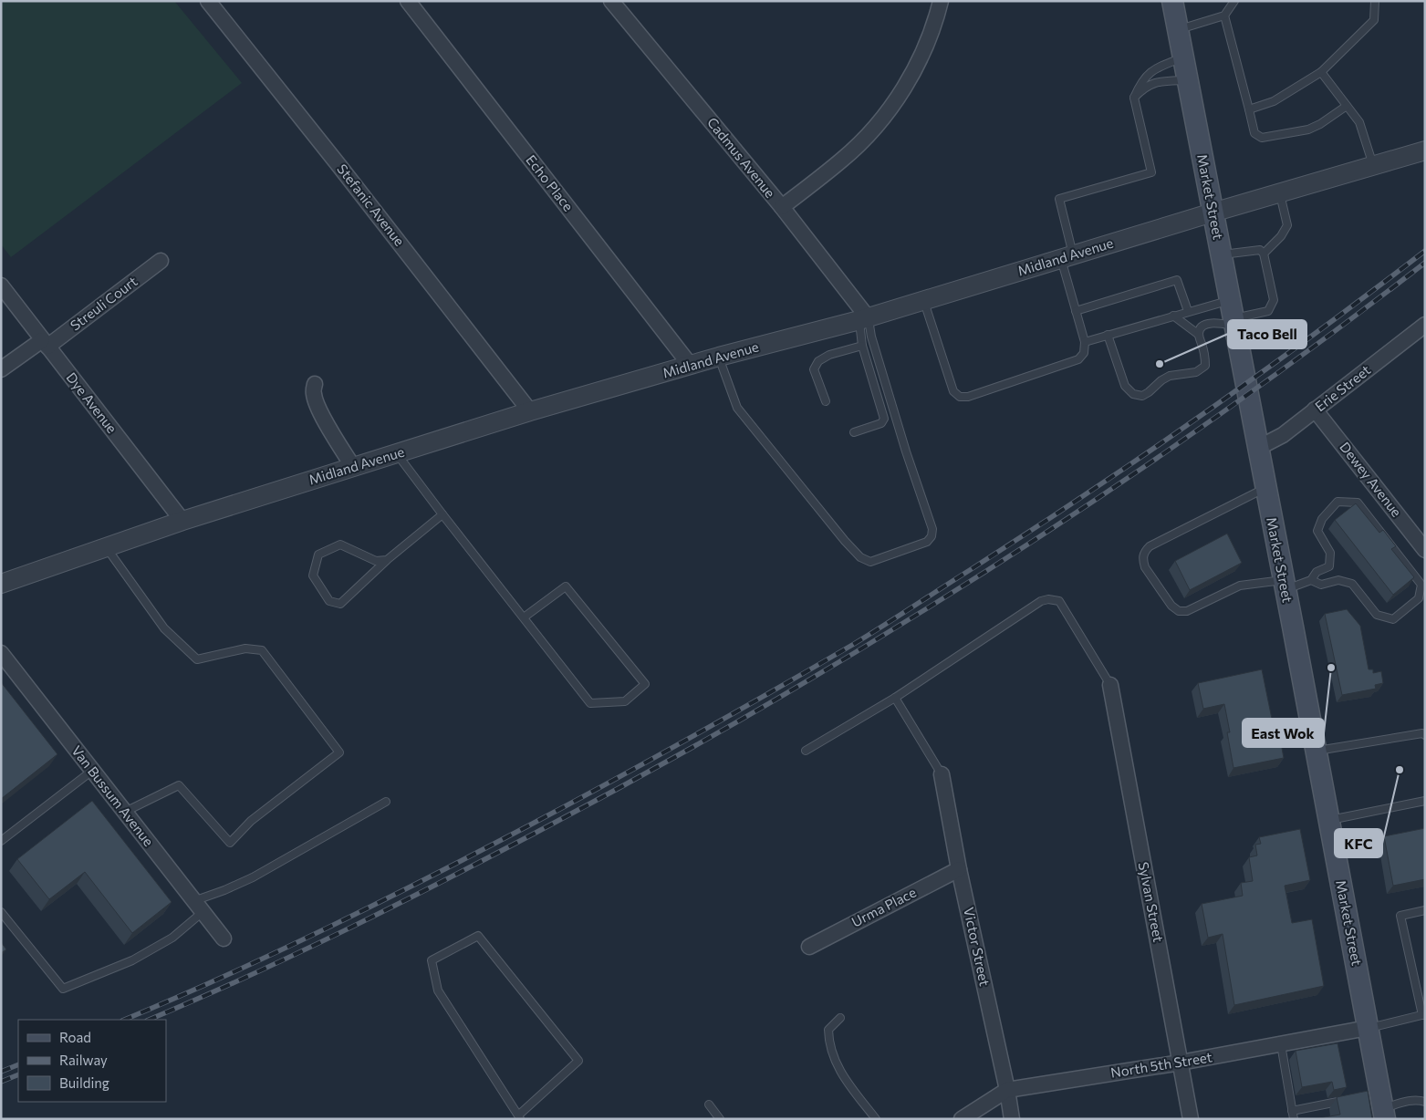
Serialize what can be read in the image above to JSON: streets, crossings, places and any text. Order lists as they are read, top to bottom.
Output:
{
  "streets": {
    "main road": ["Market Street"],
    "street": [
      "Cadmus Avenue",
      "Echo Place",
      "Stefanic Avenue",
      "Midland Avenue",
      "Streuli Court",
      "Erie Street",
      "Dye Avenue",
      "Dewey Avenue",
      "Van Bussum Avenue",
      "Sylvan Street",
      "Urma Place",
      "Victor Street",
      "North 5th Street"
    ]
  },
  "crossings": [
    ["Cadmus Avenue", "Midland Avenue"],
    ["Echo Place", "Midland Avenue"],
    ["Market Street", "Midland Avenue"],
    ["Market Street", "Erie Street"],
    ["Market Street", "North 5th Street"],
    ["Stefanic Avenue", "Midland Avenue"],
    ["Midland Avenue", "Dye Avenue"],
    ["Streuli Court", "Dye Avenue"],
    ["Erie Street", "Dewey Avenue"],
    ["Sylvan Street", "North 5th Street"],
    ["Urma Place", "Victor Street"],
    ["Victor Street", "North 5th Street"]
  ],
  "places": ["Taco Bell", "East Wok", "KFC"],
  "legend": ["Road", "Railway", "Building"]
}
